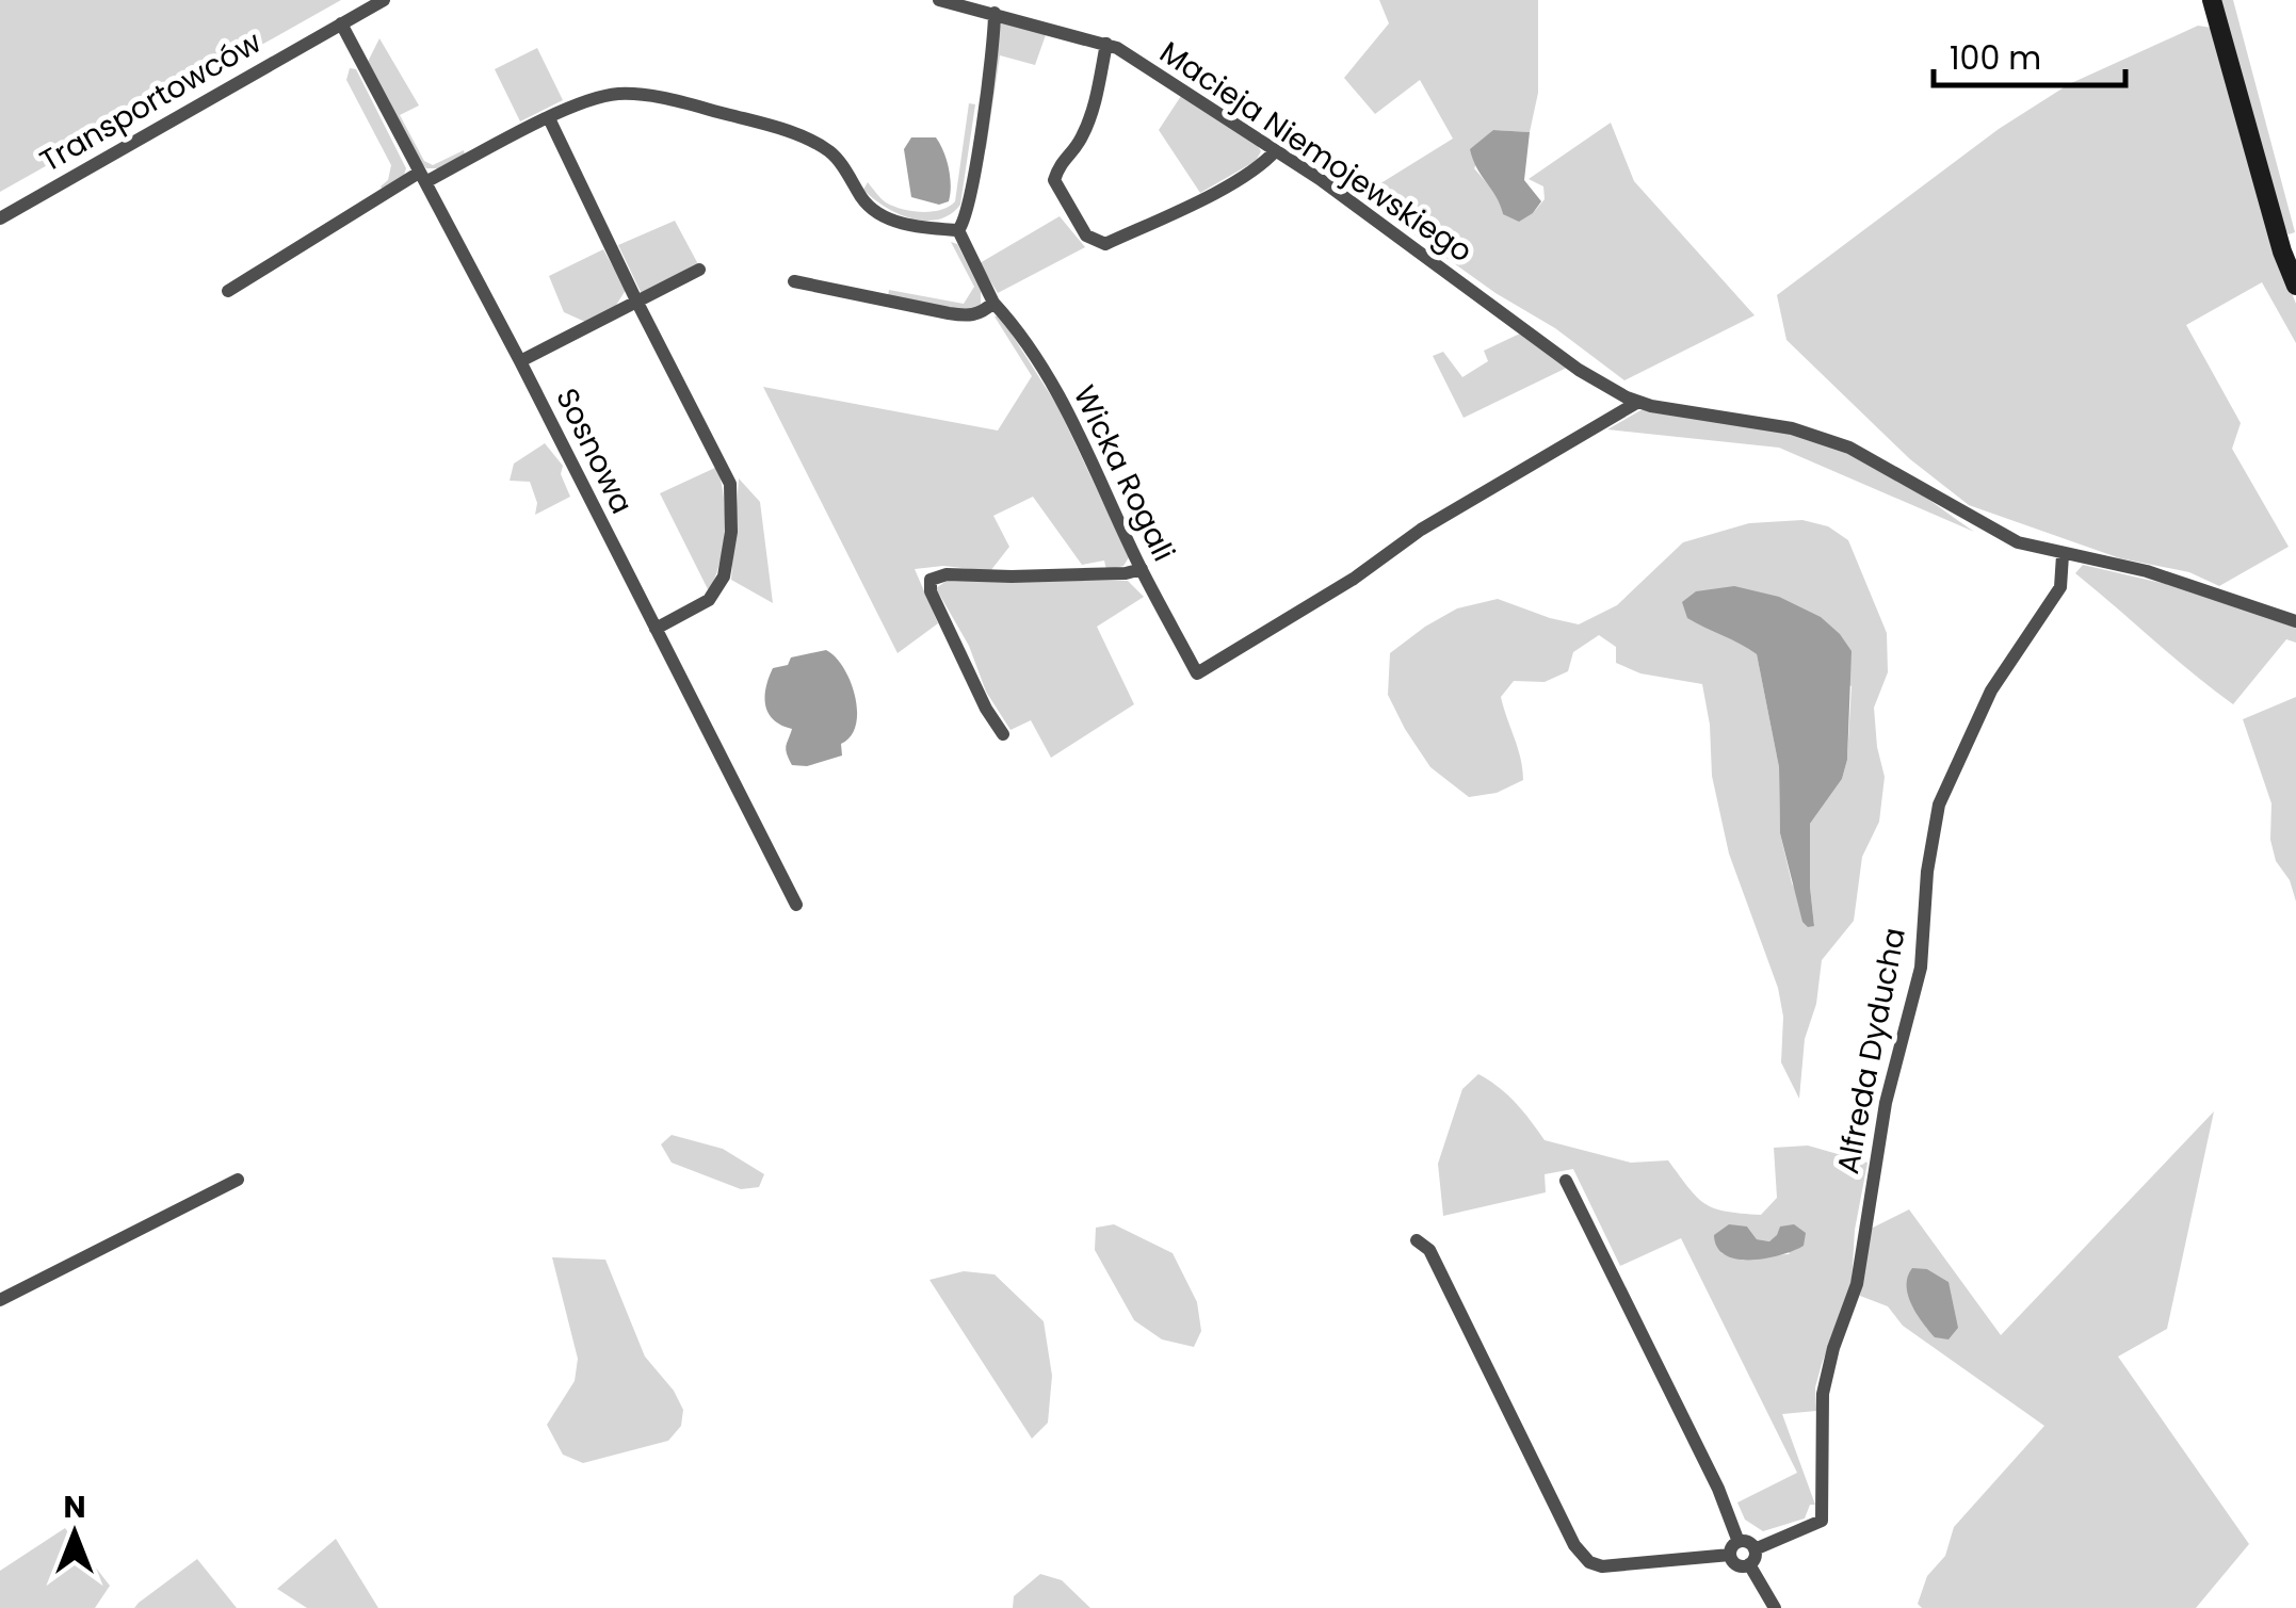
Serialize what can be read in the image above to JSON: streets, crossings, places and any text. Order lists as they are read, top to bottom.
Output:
{
  "streets": {
    "street": [
      "Transportowców",
      "Macieja Niemojewskiego",
      "Sosnowa",
      "Wicka Rogali",
      "Alfreda Dyducha"
    ]
  },
  "crossings": [
    ["Transportowców", "Sosnowa"],
    ["Macieja Niemojewskiego", "Wicka Rogali"],
    ["Macieja Niemojewskiego", "Alfreda Dyducha"]
  ],
  "scale_bar": "100 m",
  "north": "top"
}
